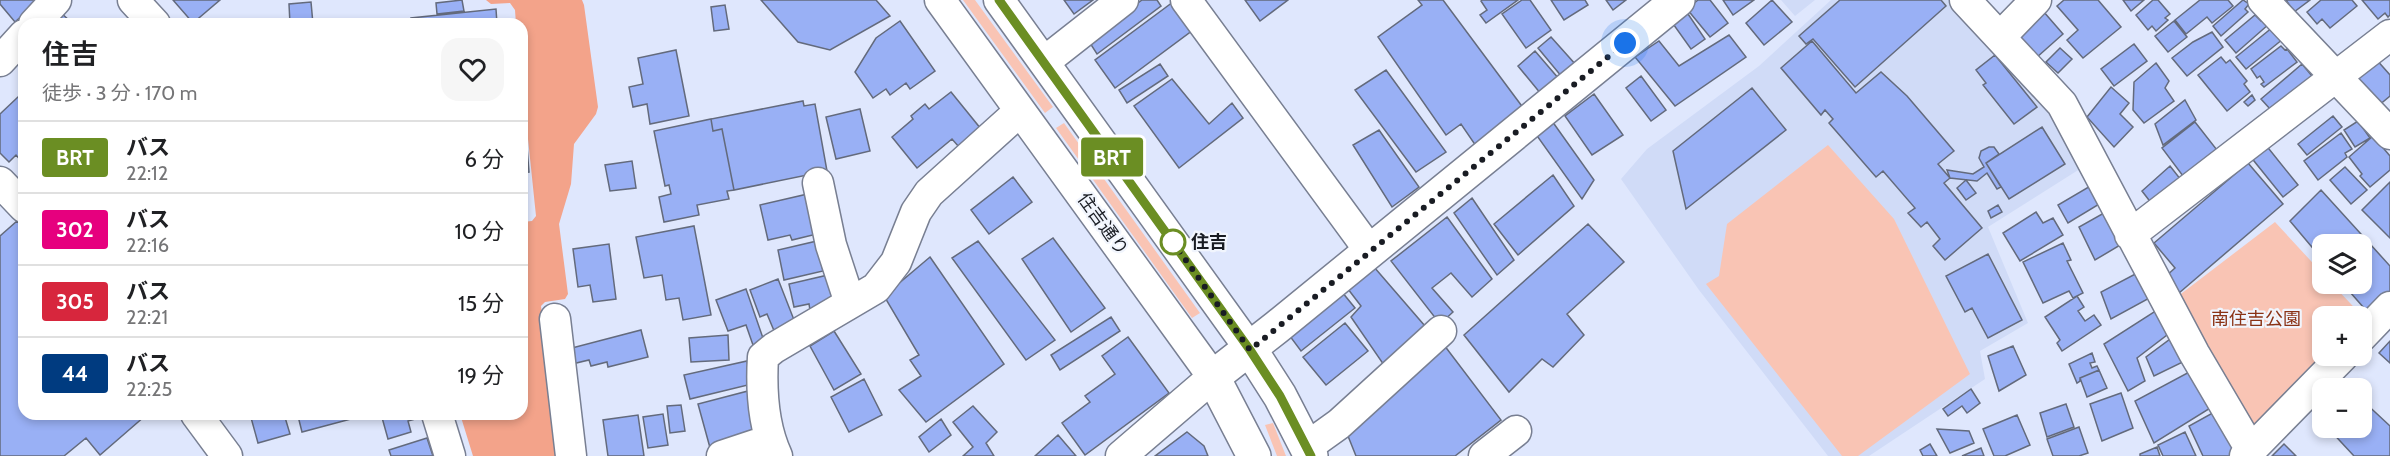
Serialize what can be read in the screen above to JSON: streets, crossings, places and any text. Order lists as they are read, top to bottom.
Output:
{
  "streets": {
    "main road": ["住吉通り"]
  },
  "parks": ["南住吉公園"],
  "places": ["住吉"],
  "lines": ["bus line BRT"],
  "page": {
    "on_map": "BRT",
    "heading": ["住吉", "徒歩 · 3 分 · 170 m"],
    "list": [
      {
        "mark": "BRT",
        "name": "バス",
        "note": "22:12",
        "value": "6 分"
      },
      {
        "mark": "302",
        "name": "バス",
        "note": "22:16",
        "value": "10 分"
      },
      {
        "mark": "305",
        "name": "バス",
        "note": "22:21",
        "value": "15 分"
      },
      {
        "mark": "44",
        "name": "バス",
        "note": "22:25",
        "value": "19 分"
      }
    ],
    "map_buttons": ["+", "−"]
  }
}
